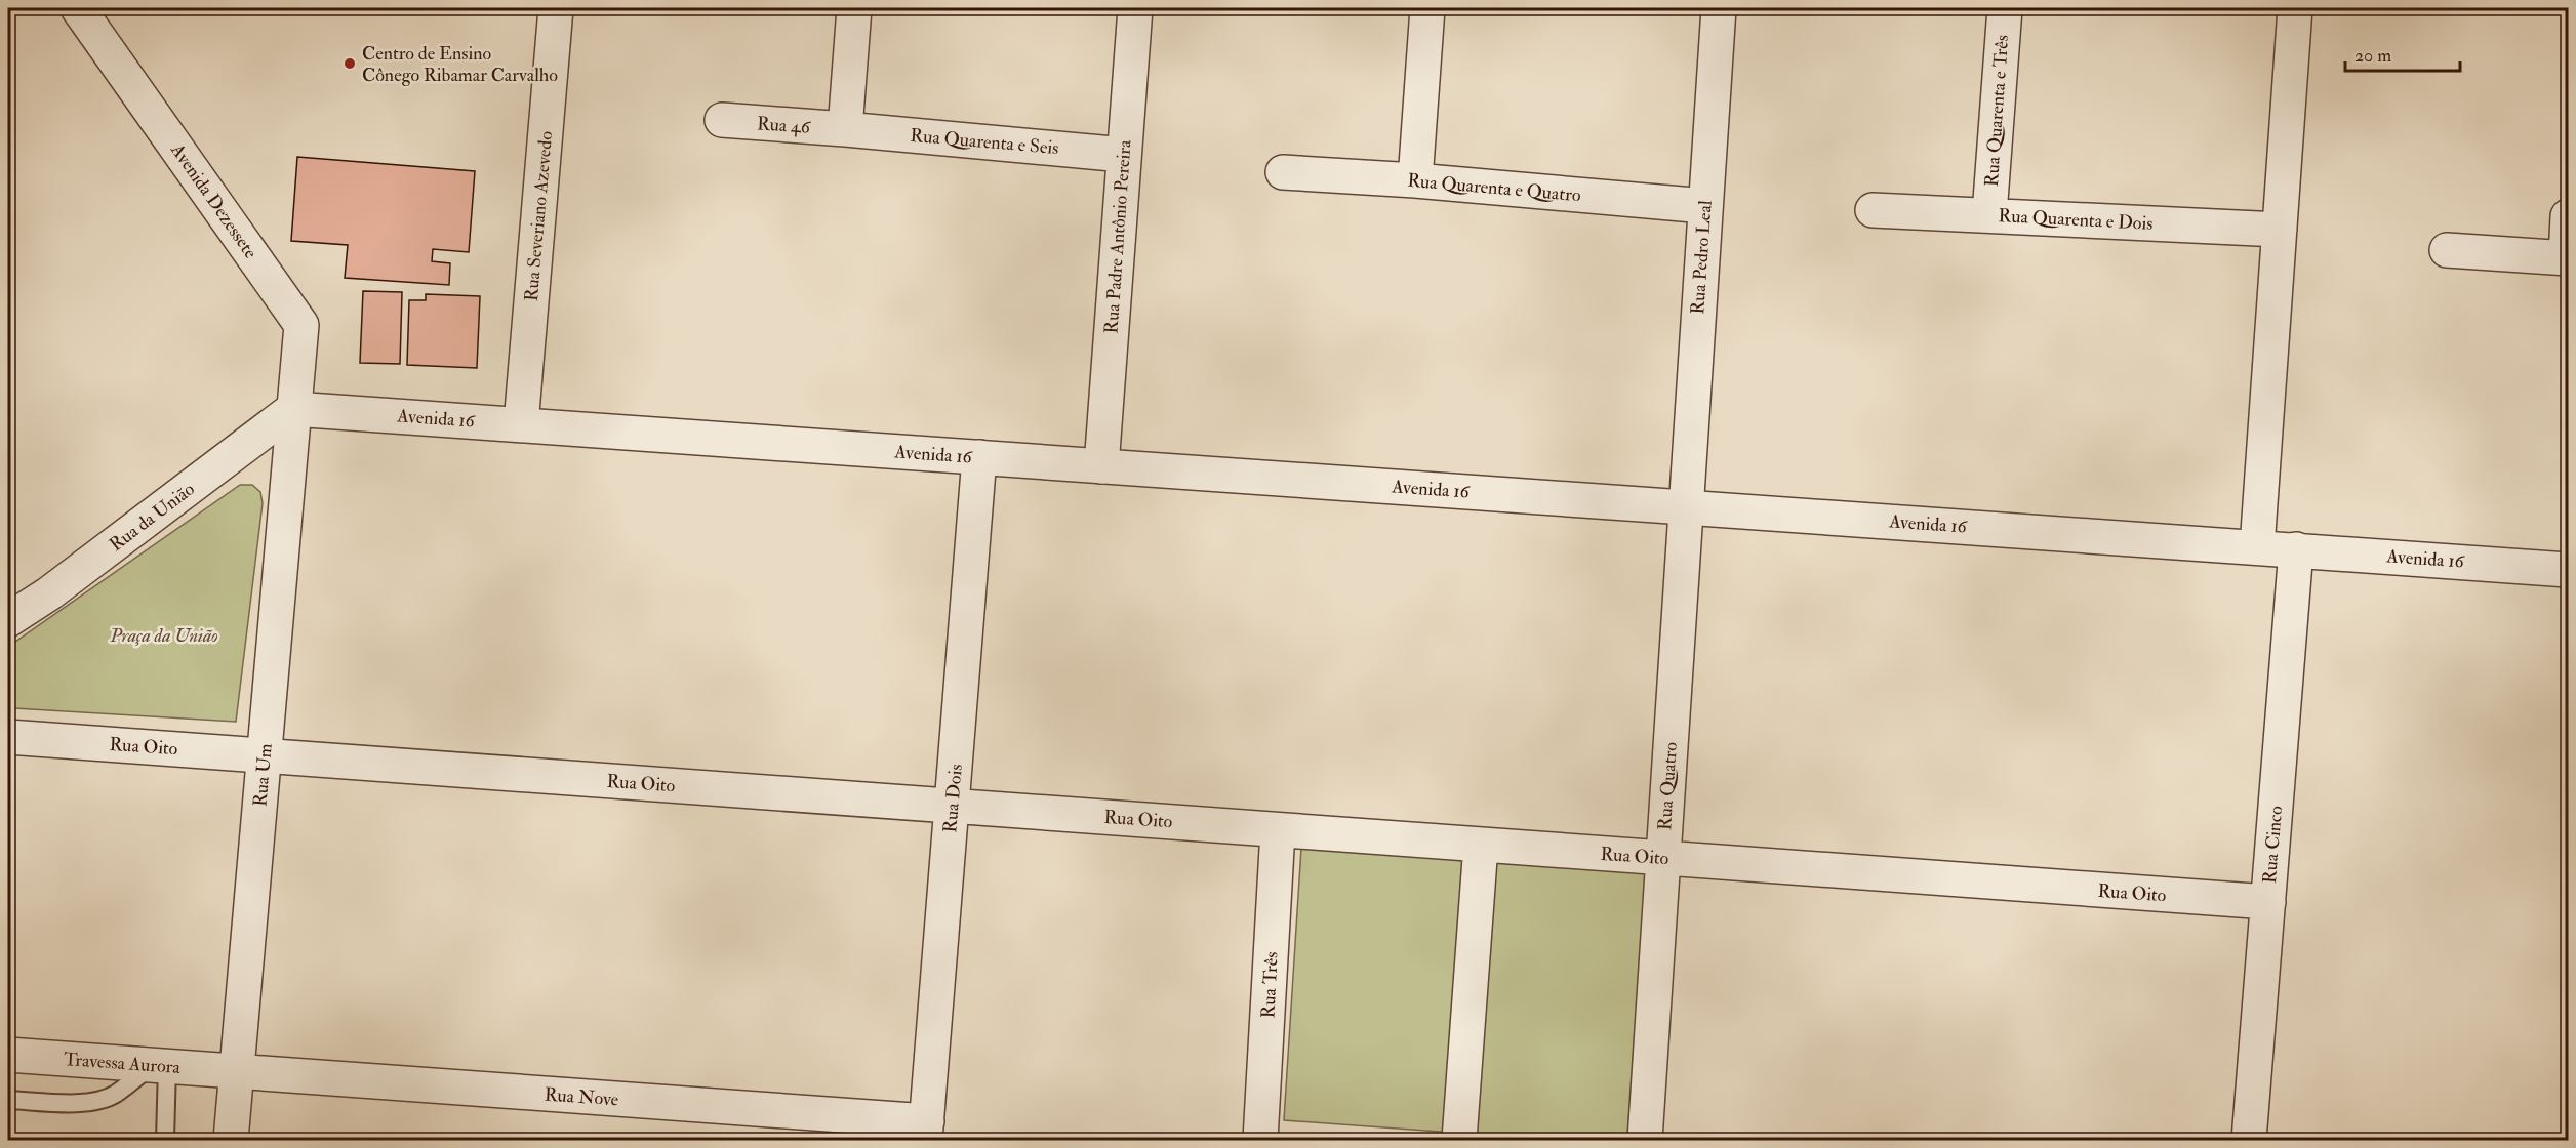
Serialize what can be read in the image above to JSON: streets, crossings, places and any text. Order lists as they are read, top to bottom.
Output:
{
  "streets": {
    "street": [
      "Rua Quarenta e Três",
      "Rua 46",
      "Rua Quarenta e Seis",
      "Rua Quarenta e Quatro",
      "Avenida Dezessete",
      "Rua Severiano Azevedo",
      "Rua Quarenta e Dois",
      "Rua Padre Antônio Pereira",
      "Rua Pedro Leal",
      "Avenida 16",
      "Rua da União",
      "Rua Oito",
      "Rua Um",
      "Rua Quatro",
      "Rua Dois",
      "Rua Cinco",
      "Rua Três",
      "Travessa Aurora",
      "Rua Nove"
    ]
  },
  "crossings": [
    ["Rua Quarenta e Três", "Rua Quarenta e Dois"],
    ["Rua 46", "Rua Quarenta e Seis"],
    ["Rua Quarenta e Seis", "Rua Padre Antônio Pereira"],
    ["Rua Quarenta e Quatro", "Rua Pedro Leal"],
    ["Avenida Dezessete", "Avenida 16"],
    ["Avenida Dezessete", "Rua da União"],
    ["Avenida Dezessete", "Rua Um"],
    ["Rua Severiano Azevedo", "Avenida 16"],
    ["Rua Padre Antônio Pereira", "Avenida 16"],
    ["Rua Pedro Leal", "Avenida 16"],
    ["Rua Pedro Leal", "Rua Quatro"],
    ["Avenida 16", "Rua da União"],
    ["Avenida 16", "Rua Um"],
    ["Avenida 16", "Rua Quatro"],
    ["Avenida 16", "Rua Dois"],
    ["Avenida 16", "Rua Cinco"],
    ["Rua da União", "Rua Um"],
    ["Rua Oito", "Rua Um"],
    ["Rua Oito", "Rua Quatro"],
    ["Rua Oito", "Rua Dois"],
    ["Rua Oito", "Rua Cinco"],
    ["Rua Oito", "Rua Três"],
    ["Rua Um", "Travessa Aurora"],
    ["Rua Um", "Rua Nove"],
    ["Rua Dois", "Rua Nove"],
    ["Travessa Aurora", "Rua Nove"]
  ],
  "parks": ["Praça da União"],
  "places": ["Centro de Ensino Cônego Ribamar Carvalho"],
  "scale_bar": "20 m"
}
